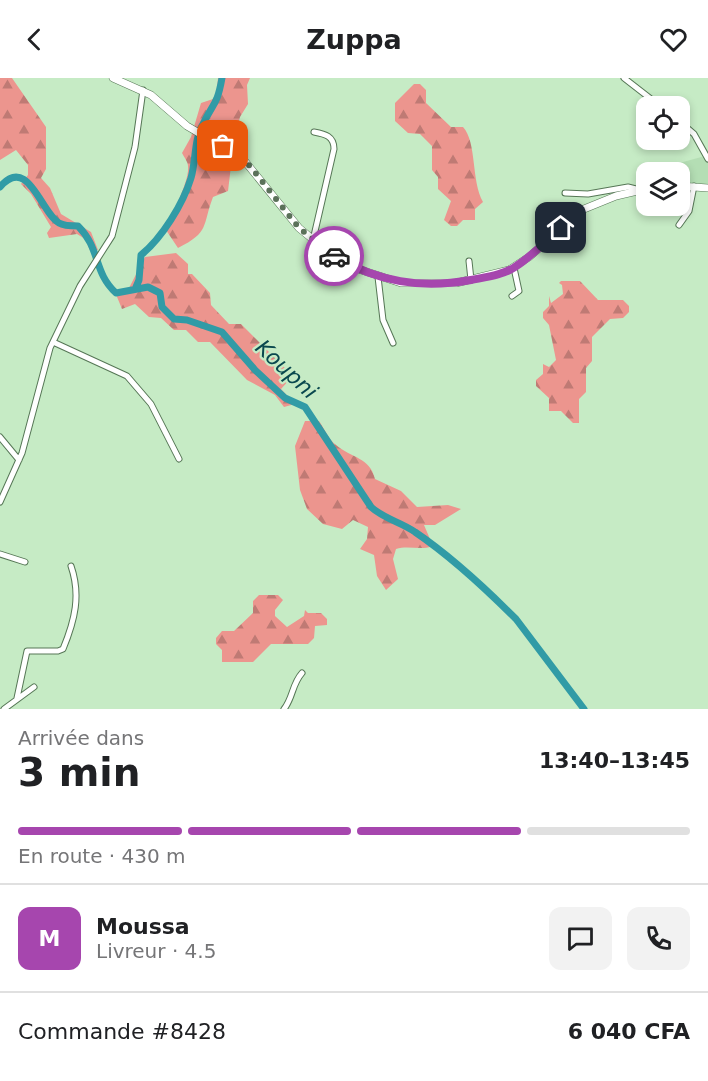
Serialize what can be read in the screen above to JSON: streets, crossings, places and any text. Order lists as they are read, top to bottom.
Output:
{
  "water": ["Koupni"],
  "page": {
    "header": "Zuppa",
    "heading": ["3 min", "Arrivée dans", "13:40–13:45"],
    "panel": [
      "Moussa",
      "Livreur · 4.5",
      "Commande #8428",
      "6 040 CFA"
    ],
    "bar": "En route · 430 m",
    "round": "M"
  }
}
